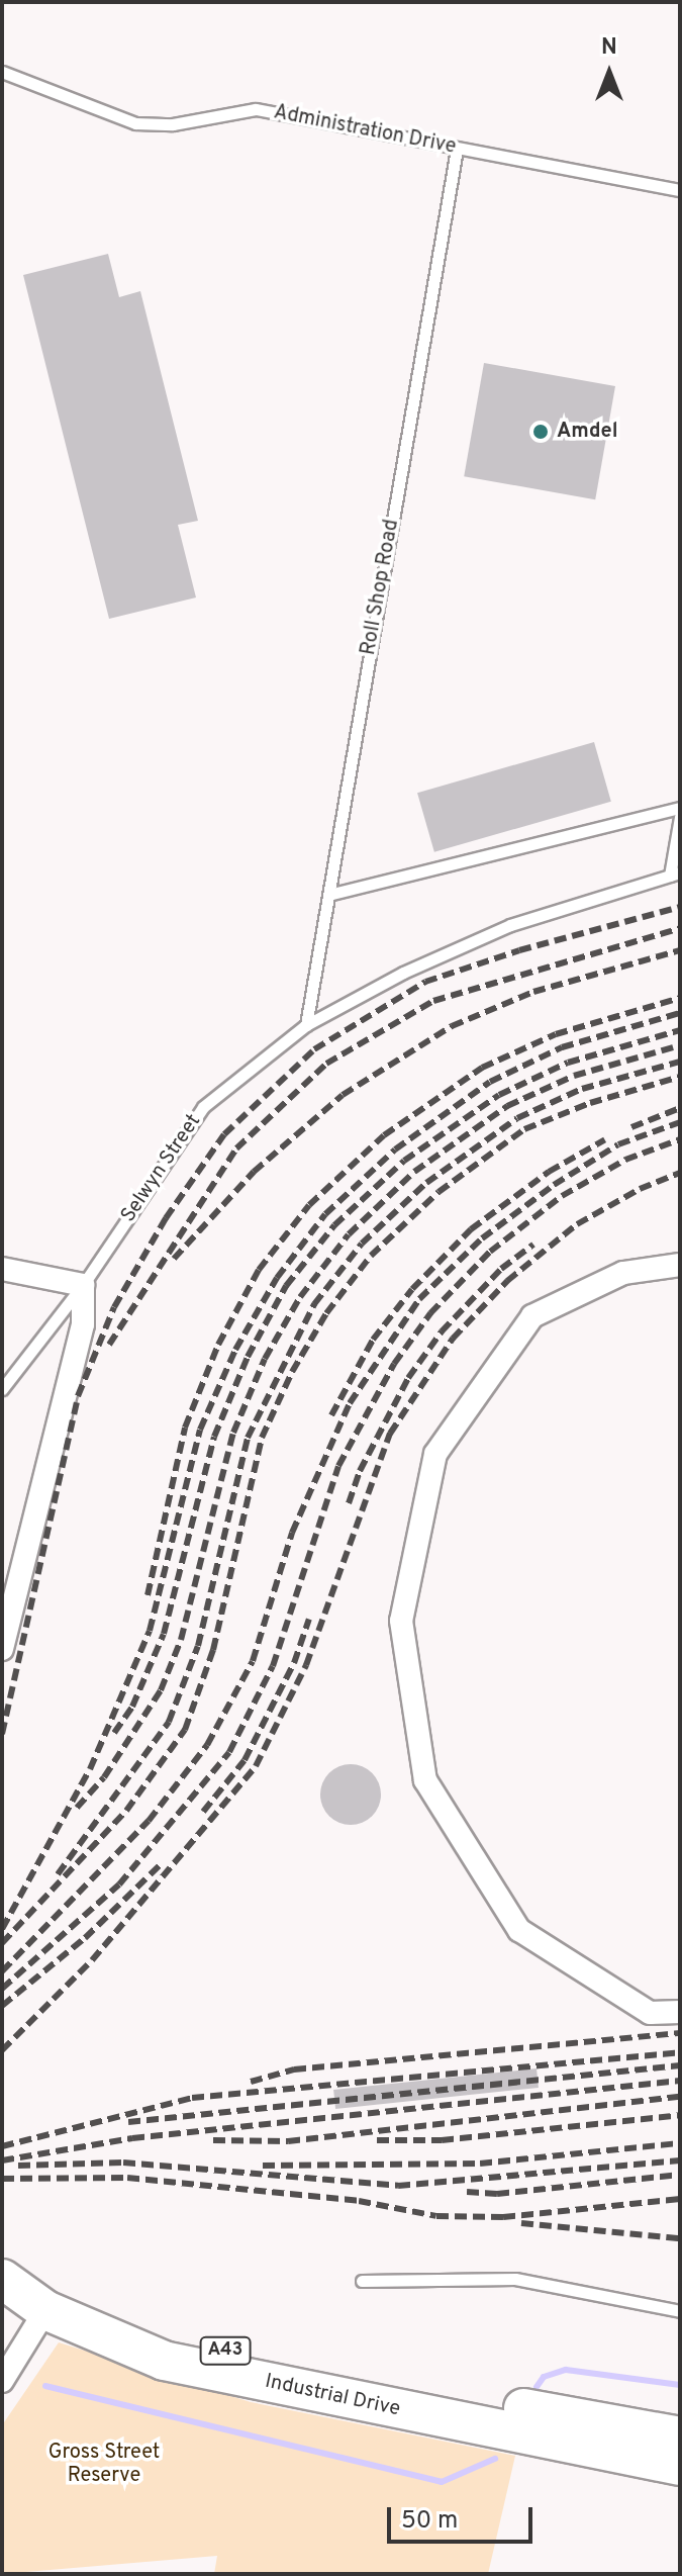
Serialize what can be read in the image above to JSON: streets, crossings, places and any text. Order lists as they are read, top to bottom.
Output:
{
  "streets": {
    "highway": ["A43", "Industrial Drive"],
    "lane": ["Administration Drive", "Roll Shop Road", "Selwyn Street"]
  },
  "crossings": [
    ["Administration Drive", "Roll Shop Road"],
    ["Roll Shop Road", "Selwyn Street"]
  ],
  "parks": ["Gross Street Reserve"],
  "places": ["Amdel"],
  "scale_bar": "50 m",
  "north": "top"
}
